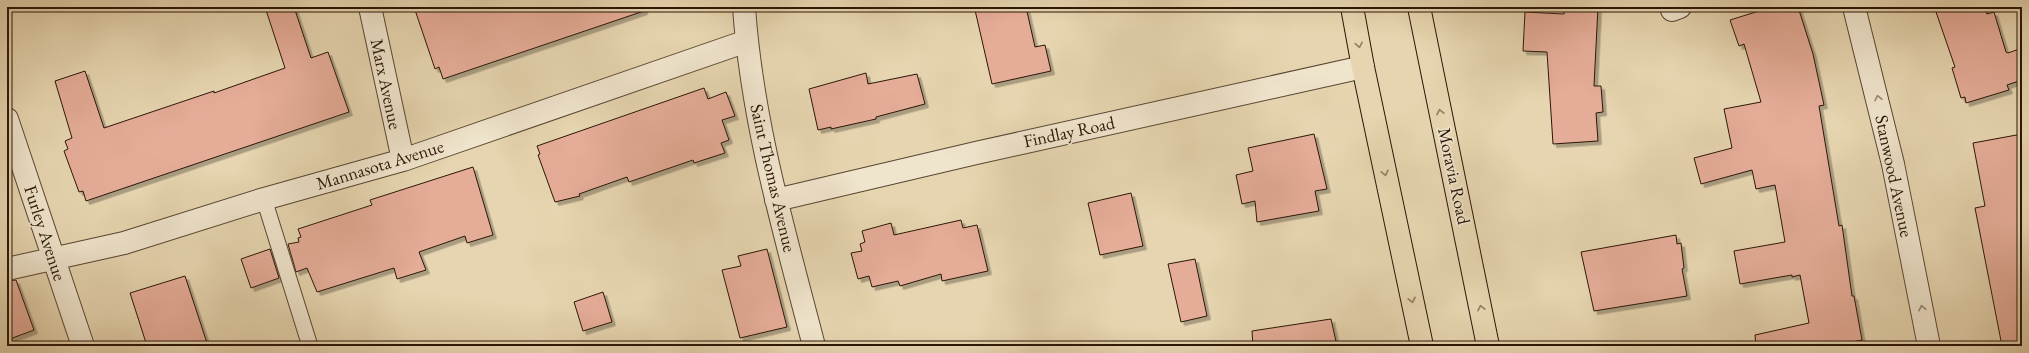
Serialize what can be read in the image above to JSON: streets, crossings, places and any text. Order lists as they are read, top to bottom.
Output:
{
  "streets": {
    "main road": ["Moravia Road"],
    "street": [
      "Marx Avenue",
      "Findlay Road",
      "Mannasota Avenue",
      "Stanwood Avenue",
      "Saint Thomas Avenue",
      "Furley Avenue"
    ]
  },
  "crossings": [
    ["Marx Avenue", "Mannasota Avenue"],
    ["Findlay Road", "Saint Thomas Avenue"],
    ["Mannasota Avenue", "Saint Thomas Avenue"],
    ["Mannasota Avenue", "Furley Avenue"]
  ],
  "one_way": ["Stanwood Avenue"]
}
